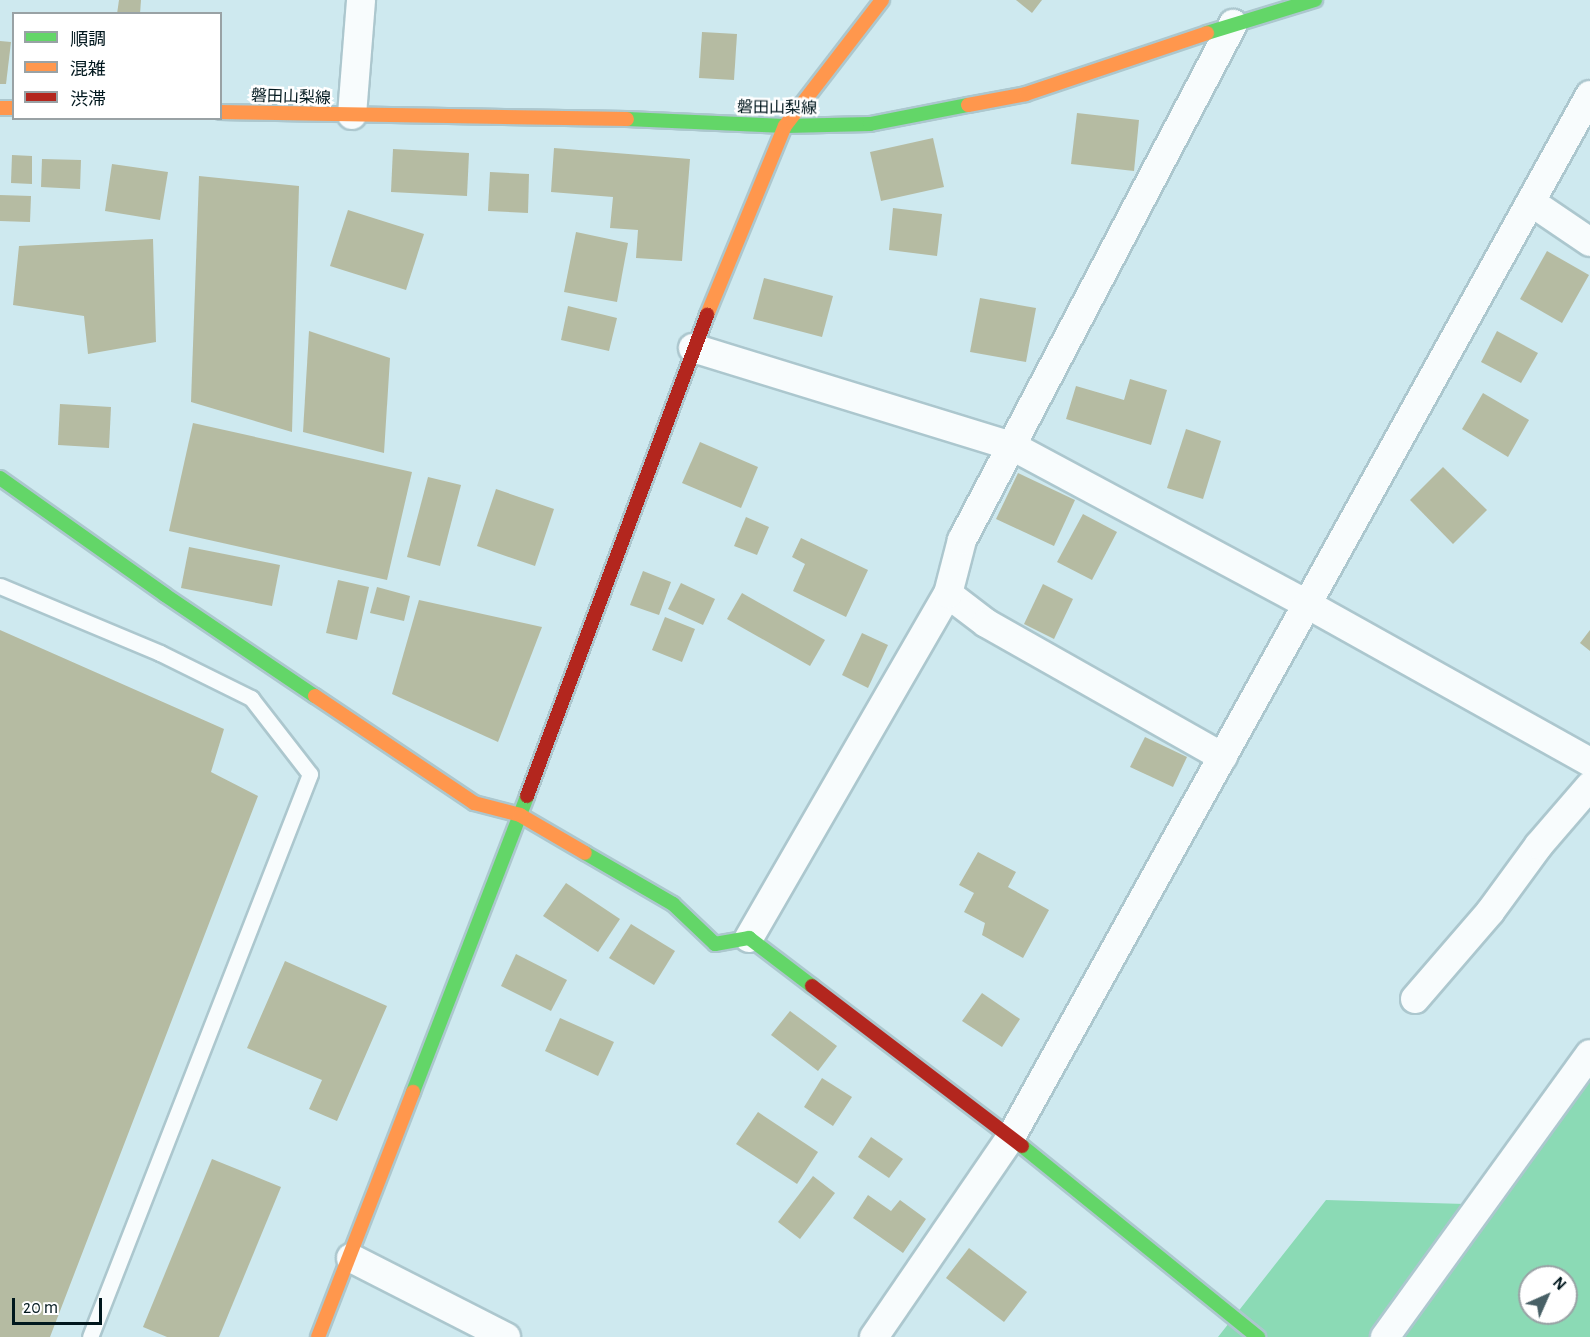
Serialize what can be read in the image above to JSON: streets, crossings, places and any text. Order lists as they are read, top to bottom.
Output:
{
  "streets": {
    "street": ["磐田山梨線"]
  },
  "legend": ["順調", "混雑", "渋滞"],
  "scale_bar": "20 m",
  "north": "top right"
}
